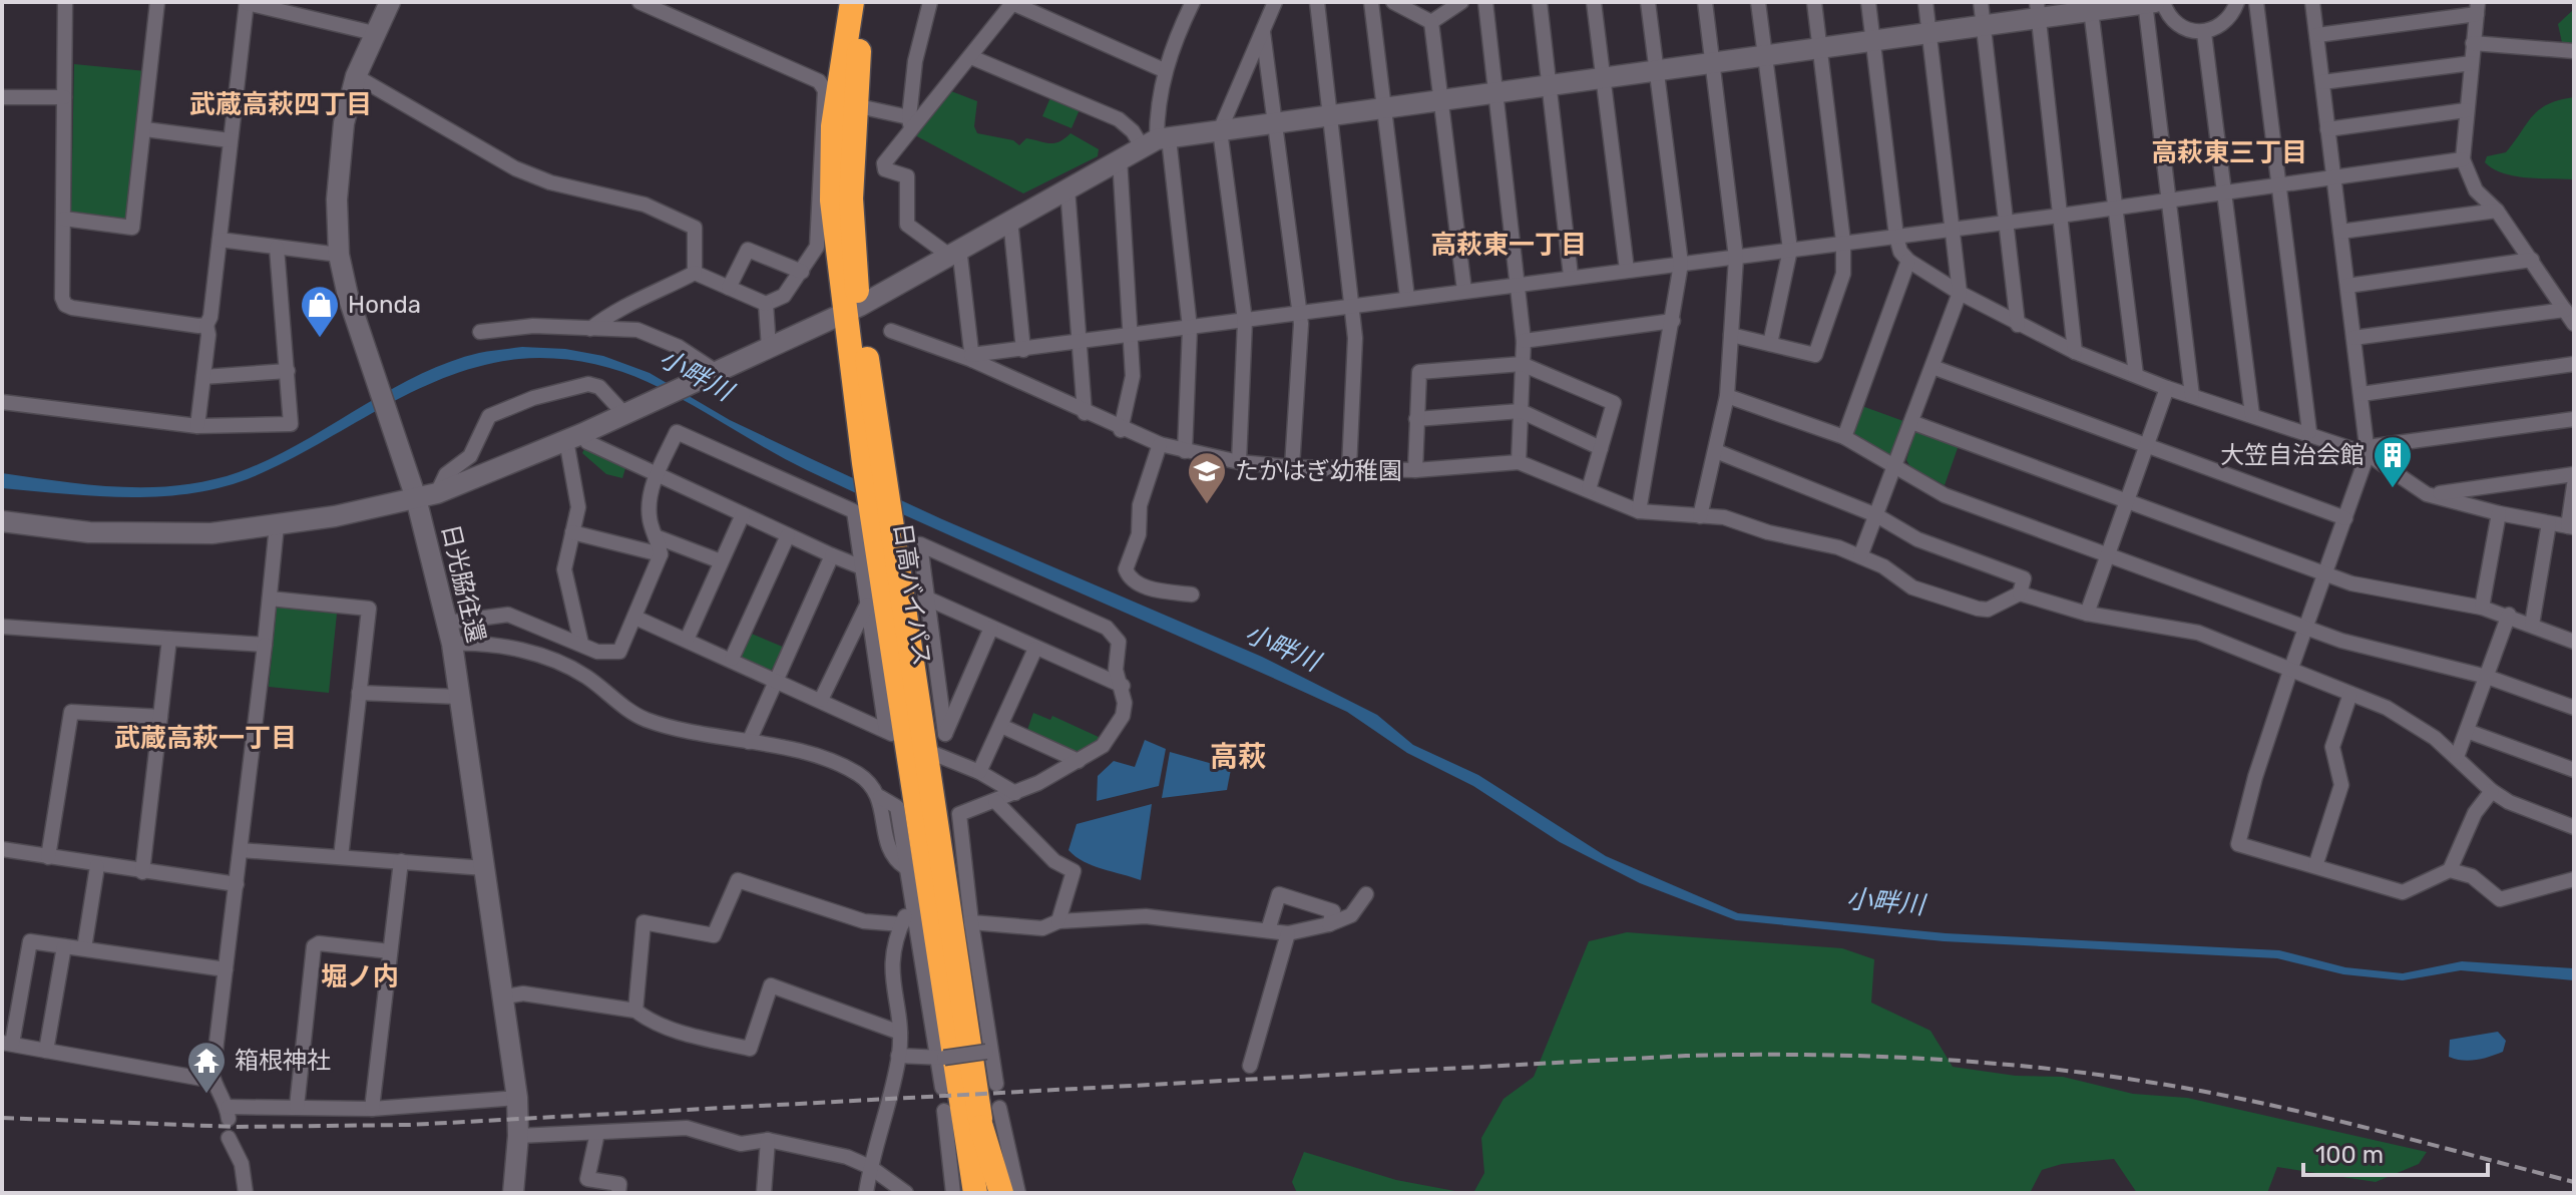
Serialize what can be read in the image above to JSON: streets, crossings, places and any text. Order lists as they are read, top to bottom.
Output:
{
  "streets": {
    "highway": ["日高バイパス"],
    "street": ["日光脇往還"]
  },
  "districts": [
    "武蔵高萩四丁目",
    "高萩東三丁目",
    "高萩東一丁目",
    "武蔵高萩一丁目",
    "高萩",
    "堀ノ内"
  ],
  "water": ["小畔川"],
  "places": {
    "shop": ["Honda"],
    "building": ["大笠自治会館"],
    "school or university": ["たかはぎ幼稚園"],
    "temple": ["箱根神社"]
  },
  "scale_bar": "100 m"
}
